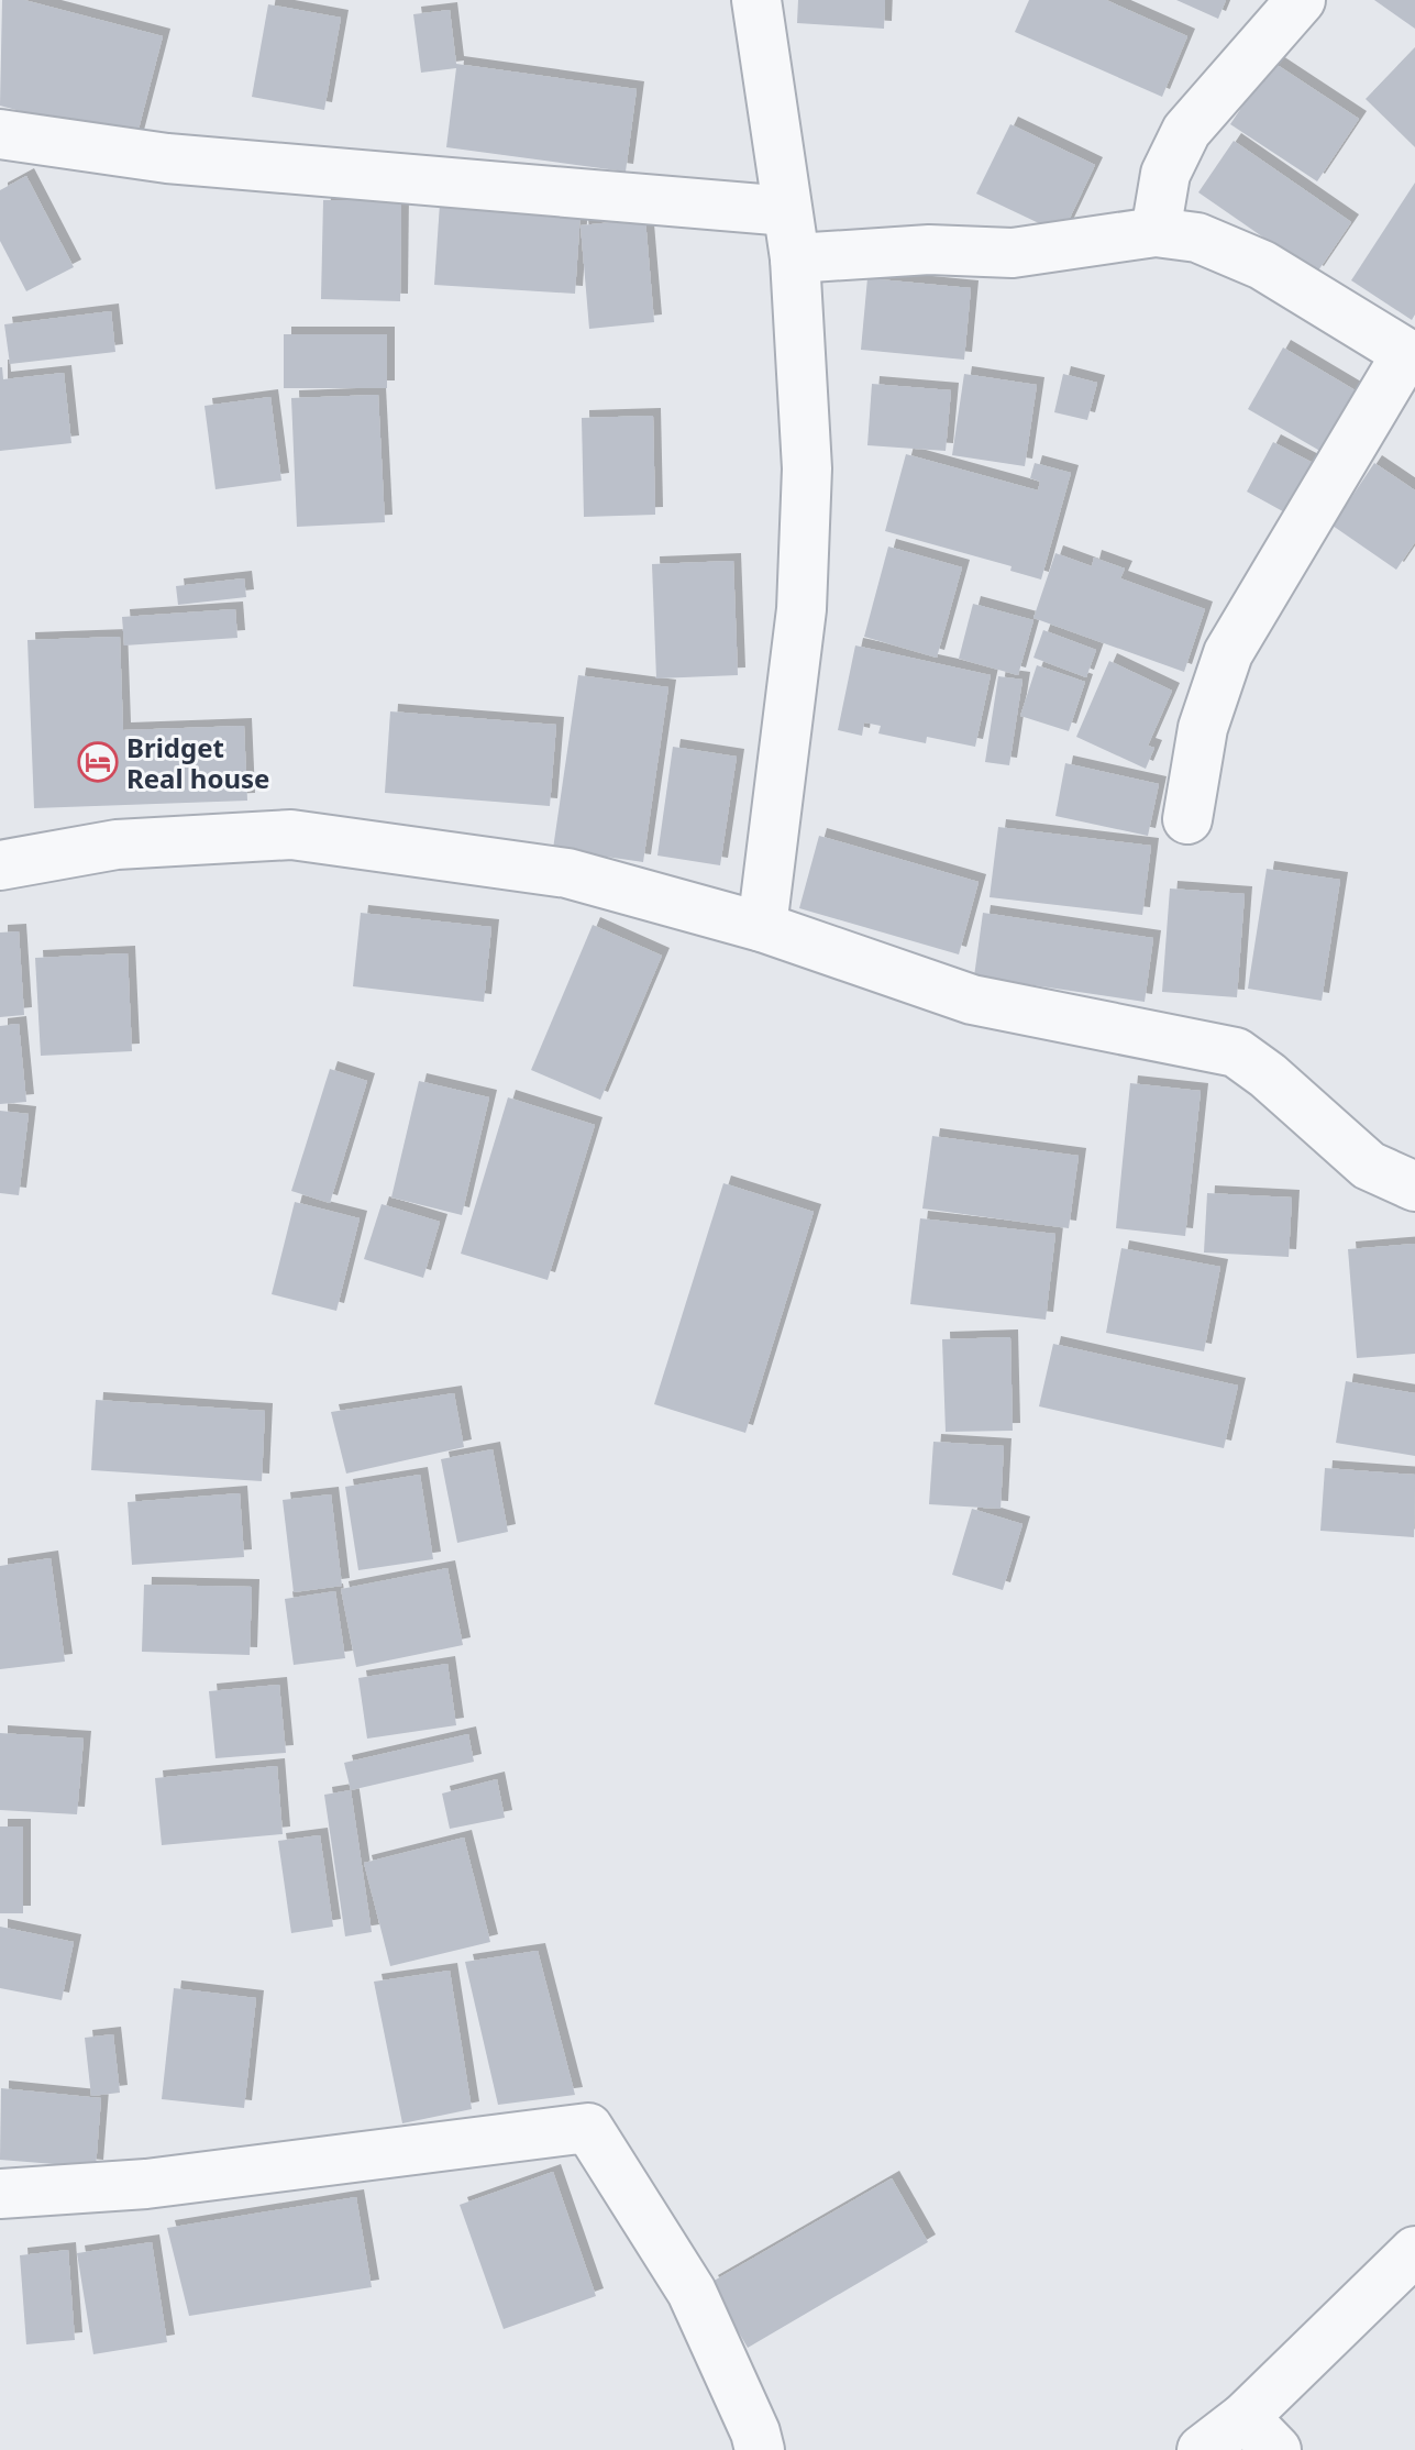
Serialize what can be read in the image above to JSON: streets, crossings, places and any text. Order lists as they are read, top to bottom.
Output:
{
  "places": {
    "hotel": ["Bridget Real house"]
  }
}
